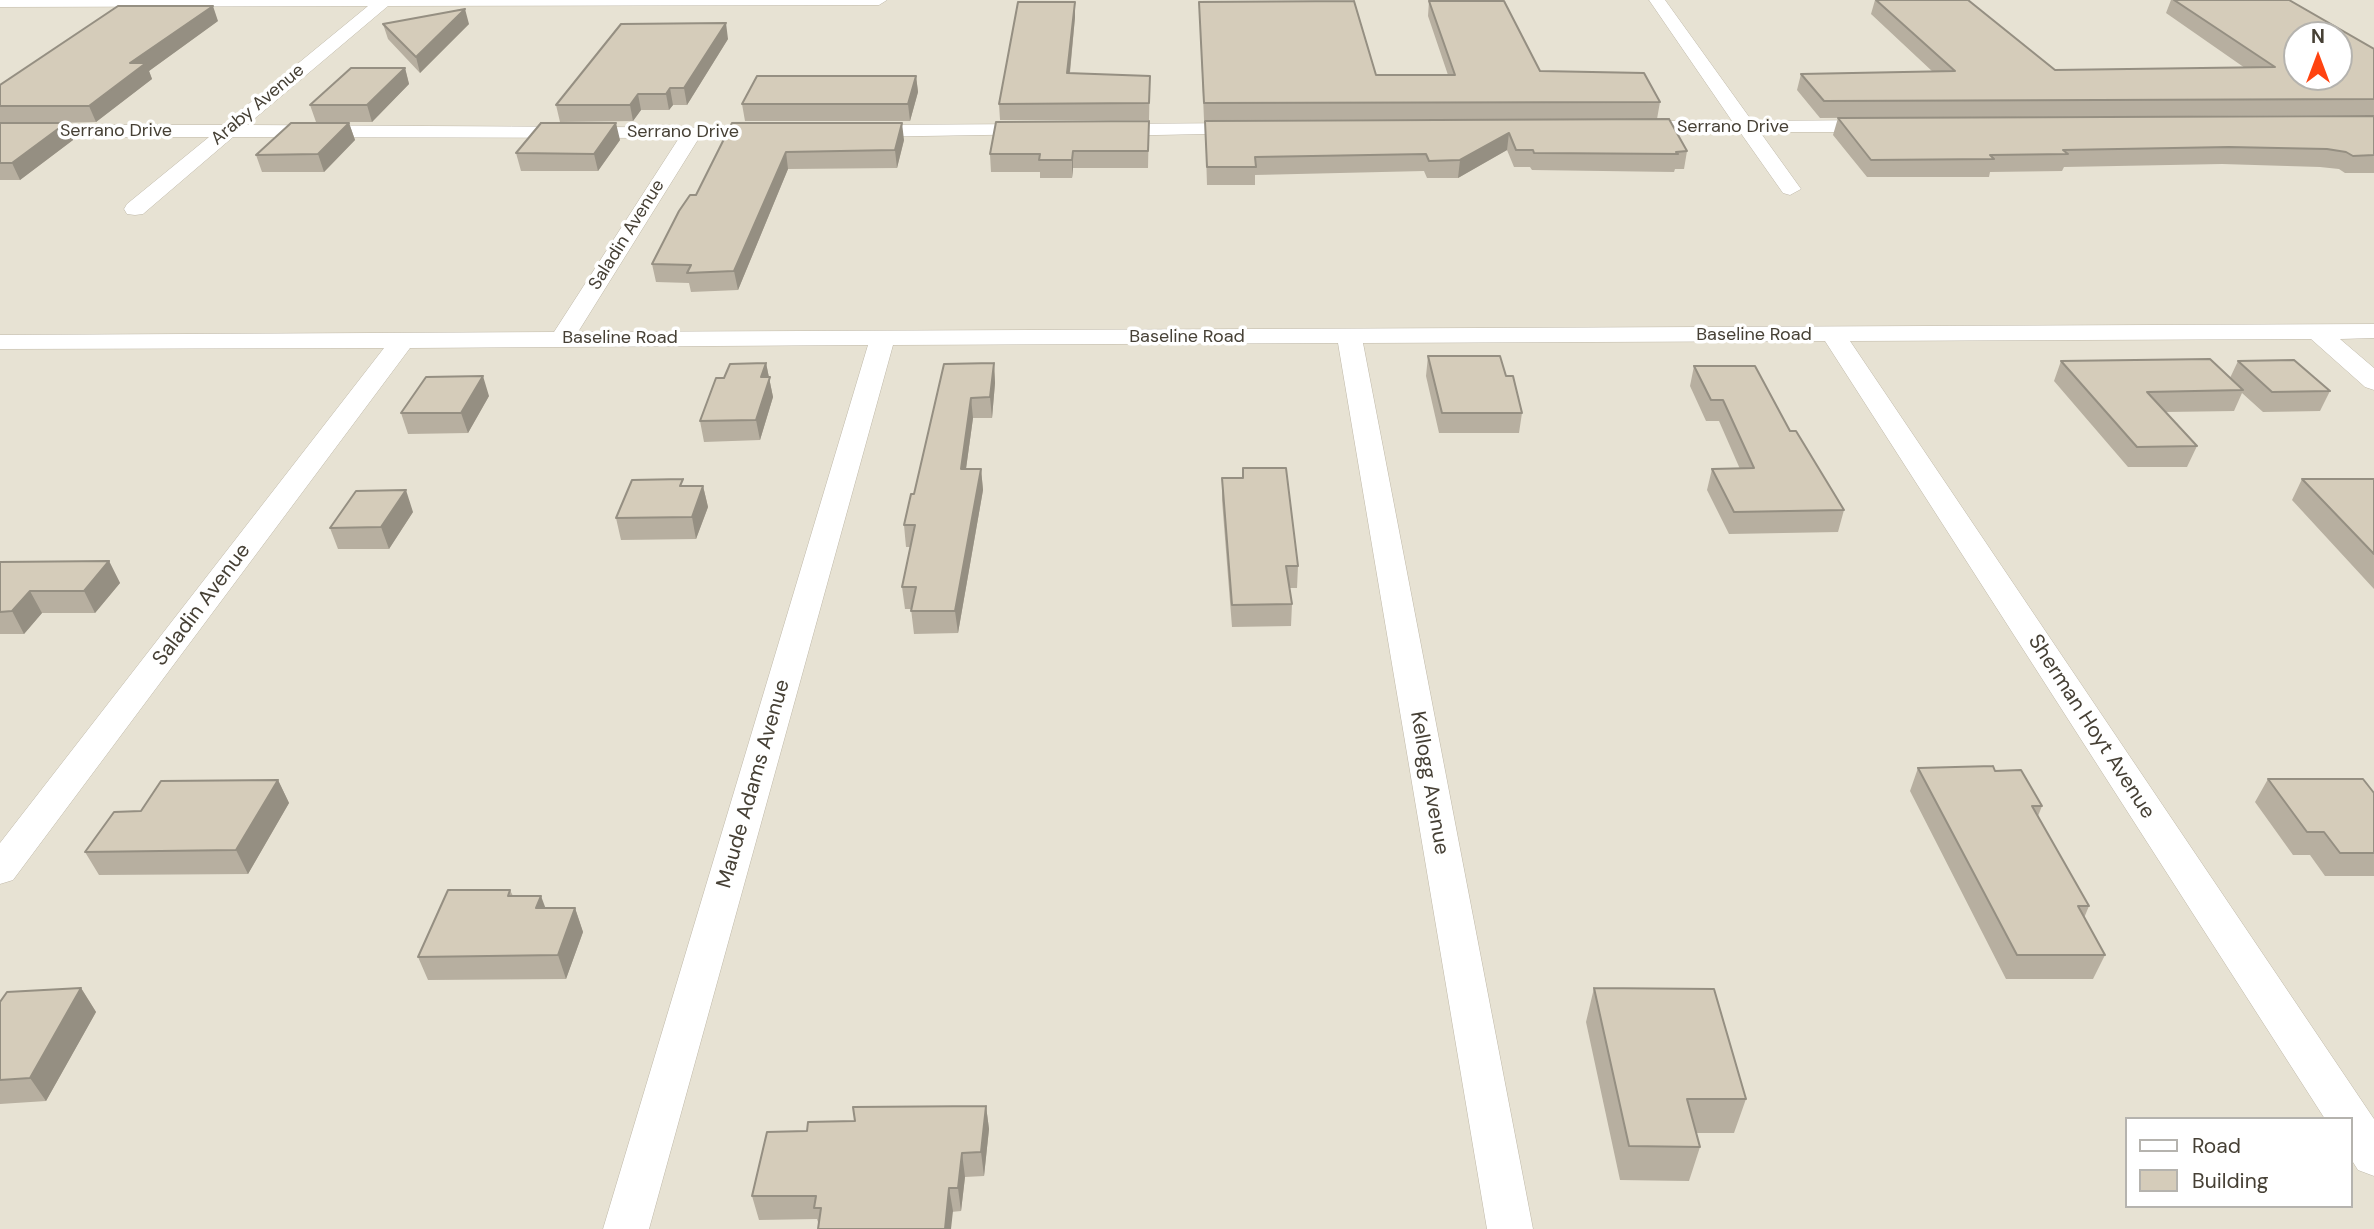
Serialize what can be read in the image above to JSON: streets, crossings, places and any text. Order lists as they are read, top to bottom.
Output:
{
  "streets": {
    "street": [
      "Araby Avenue",
      "Serrano Drive",
      "Saladin Avenue",
      "Baseline Road",
      "Sherman Hoyt Avenue",
      "Kellogg Avenue",
      "Maude Adams Avenue"
    ]
  },
  "crossings": [
    ["Araby Avenue", "Serrano Drive"],
    ["Serrano Drive", "Saladin Avenue"],
    ["Saladin Avenue", "Baseline Road"],
    ["Baseline Road", "Sherman Hoyt Avenue"],
    ["Baseline Road", "Kellogg Avenue"],
    ["Baseline Road", "Maude Adams Avenue"]
  ],
  "legend": ["Road", "Building"],
  "north": "top"
}
